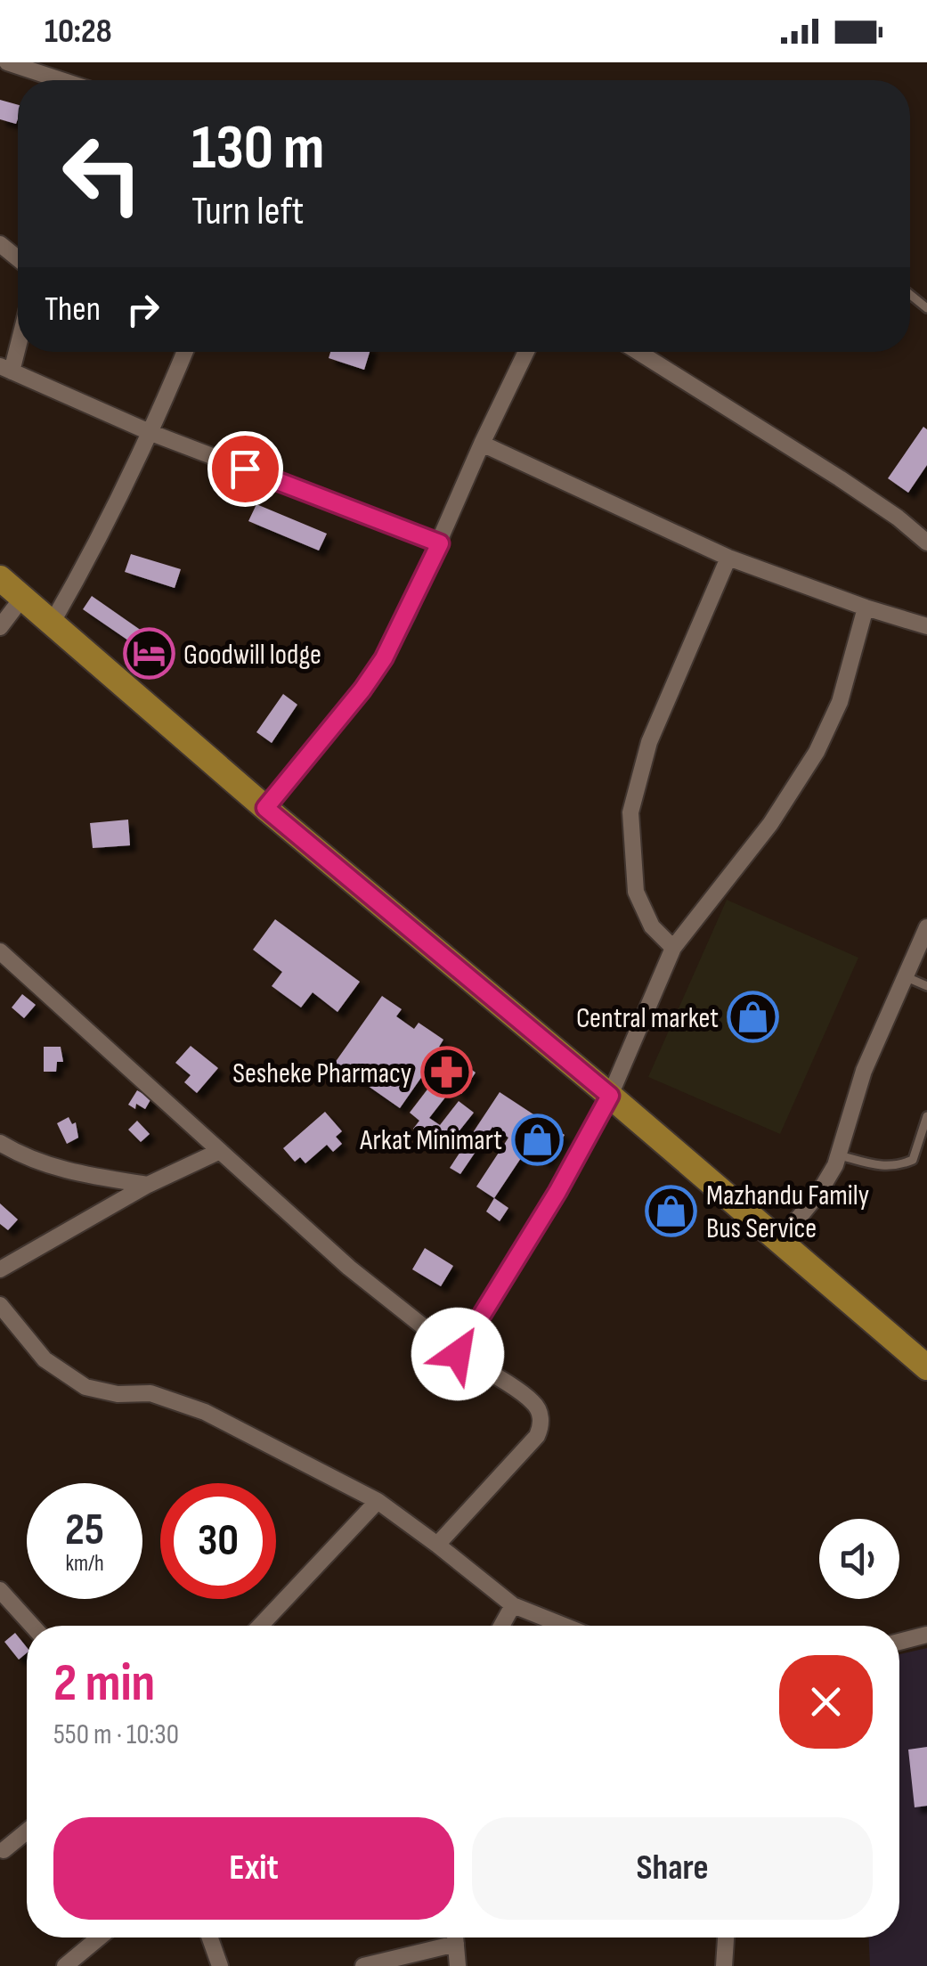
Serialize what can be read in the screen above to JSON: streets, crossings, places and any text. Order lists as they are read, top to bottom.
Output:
{
  "places": {
    "hotel": ["Goodwill lodge"],
    "shop": ["Central market", "Arkat Minimart", "Mazhandu Family Bus Service"],
    "pharmacy": ["Sesheke Pharmacy"]
  },
  "page": {
    "status": "10:28",
    "turn": ["130 m", "Turn left"],
    "then": "Then",
    "speed": "25 km/h",
    "limit": "30",
    "heading": ["2 min", "550 m · 10:30"],
    "buttons": ["Exit", "Share"]
  }
}
